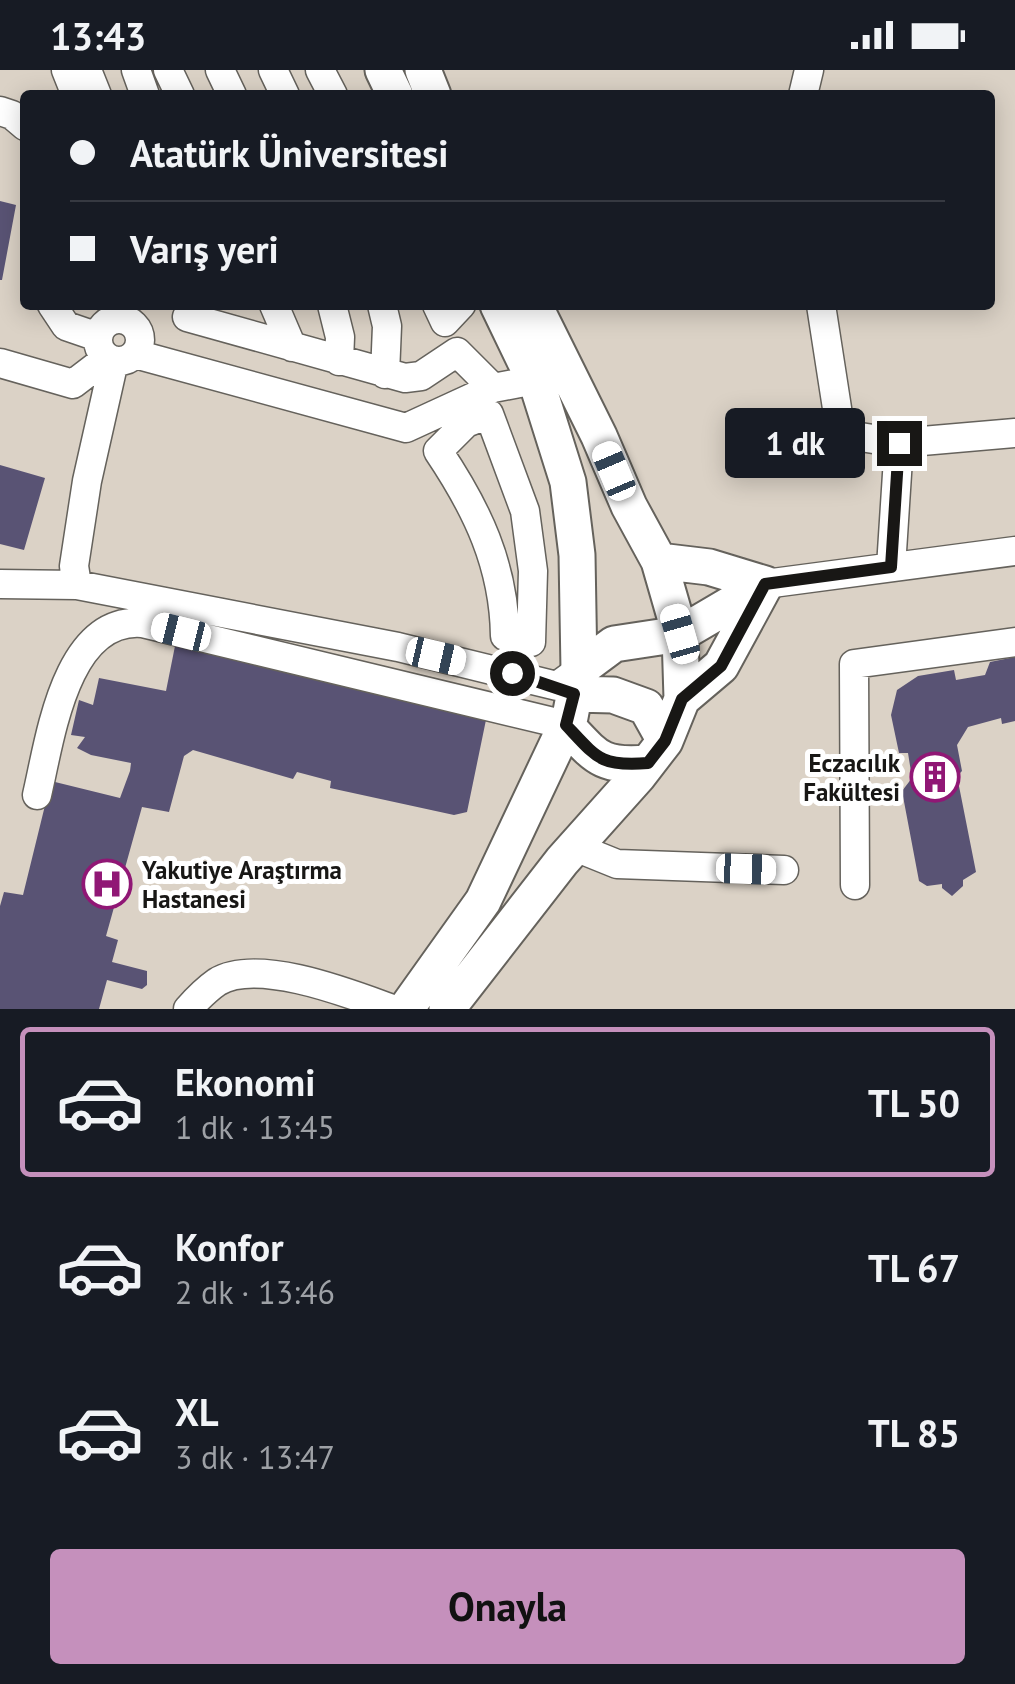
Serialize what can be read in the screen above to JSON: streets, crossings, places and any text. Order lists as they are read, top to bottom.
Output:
{
  "places": {
    "building": ["Eczacılık Fakültesi"],
    "hospital": ["Yakutiye Araştırma Hastanesi"]
  },
  "page": {
    "status": "13:43",
    "banner": ["Atatürk Üniversitesi", "Varış yeri"],
    "bubble": "1 dk",
    "list": [
      {
        "name": "Ekonomi",
        "note": "1 dk · 13:45",
        "value": "TL 50"
      },
      {
        "name": "Konfor",
        "note": "2 dk · 13:46",
        "value": "TL 67"
      },
      {
        "name": "XL",
        "note": "3 dk · 13:47",
        "value": "TL 85"
      }
    ],
    "buttons": "Onayla"
  }
}
